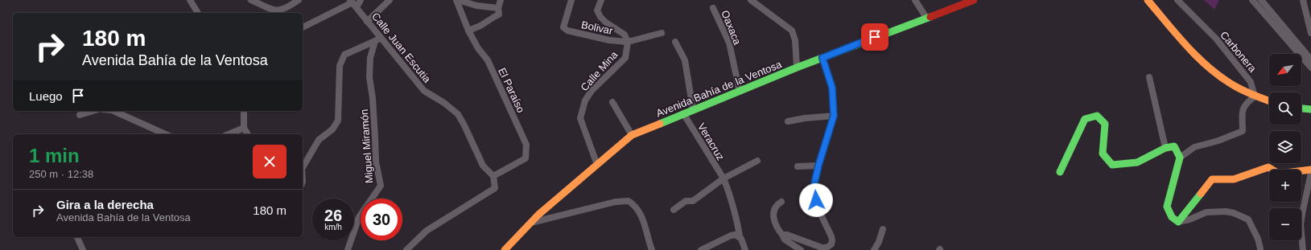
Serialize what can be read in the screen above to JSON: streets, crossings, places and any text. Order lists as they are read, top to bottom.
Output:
{
  "streets": {
    "main road": ["Avenida Bahía de la Ventosa"],
    "street": [
      "Bolivar",
      "Oaxaca",
      "Calle Juan Escutia",
      "Carbonera",
      "Calle Mina",
      "El Paraíso",
      "Veracruz",
      "Miguel Miramón"
    ]
  },
  "crossings": [
    ["Bolivar", "Calle Mina"],
    ["Oaxaca", "Avenida Bahía de la Ventosa"],
    ["Calle Juan Escutia", "El Paraíso"],
    ["Calle Juan Escutia", "Miguel Miramón"],
    ["Calle Mina", "Avenida Bahía de la Ventosa"],
    ["Avenida Bahía de la Ventosa", "Veracruz"]
  ],
  "north": "bottom left",
  "page": {
    "turn": ["180 m", "Avenida Bahía de la Ventosa"],
    "map_buttons": ["+", "−"],
    "then": "Luego",
    "heading": ["1 min", "250 m · 12:38"],
    "list": [
      {
        "name": "Gira a la derecha",
        "note": "Avenida Bahía de la Ventosa",
        "value": "180 m"
      }
    ],
    "speed": "26 km/h",
    "limit": "30"
  }
}
